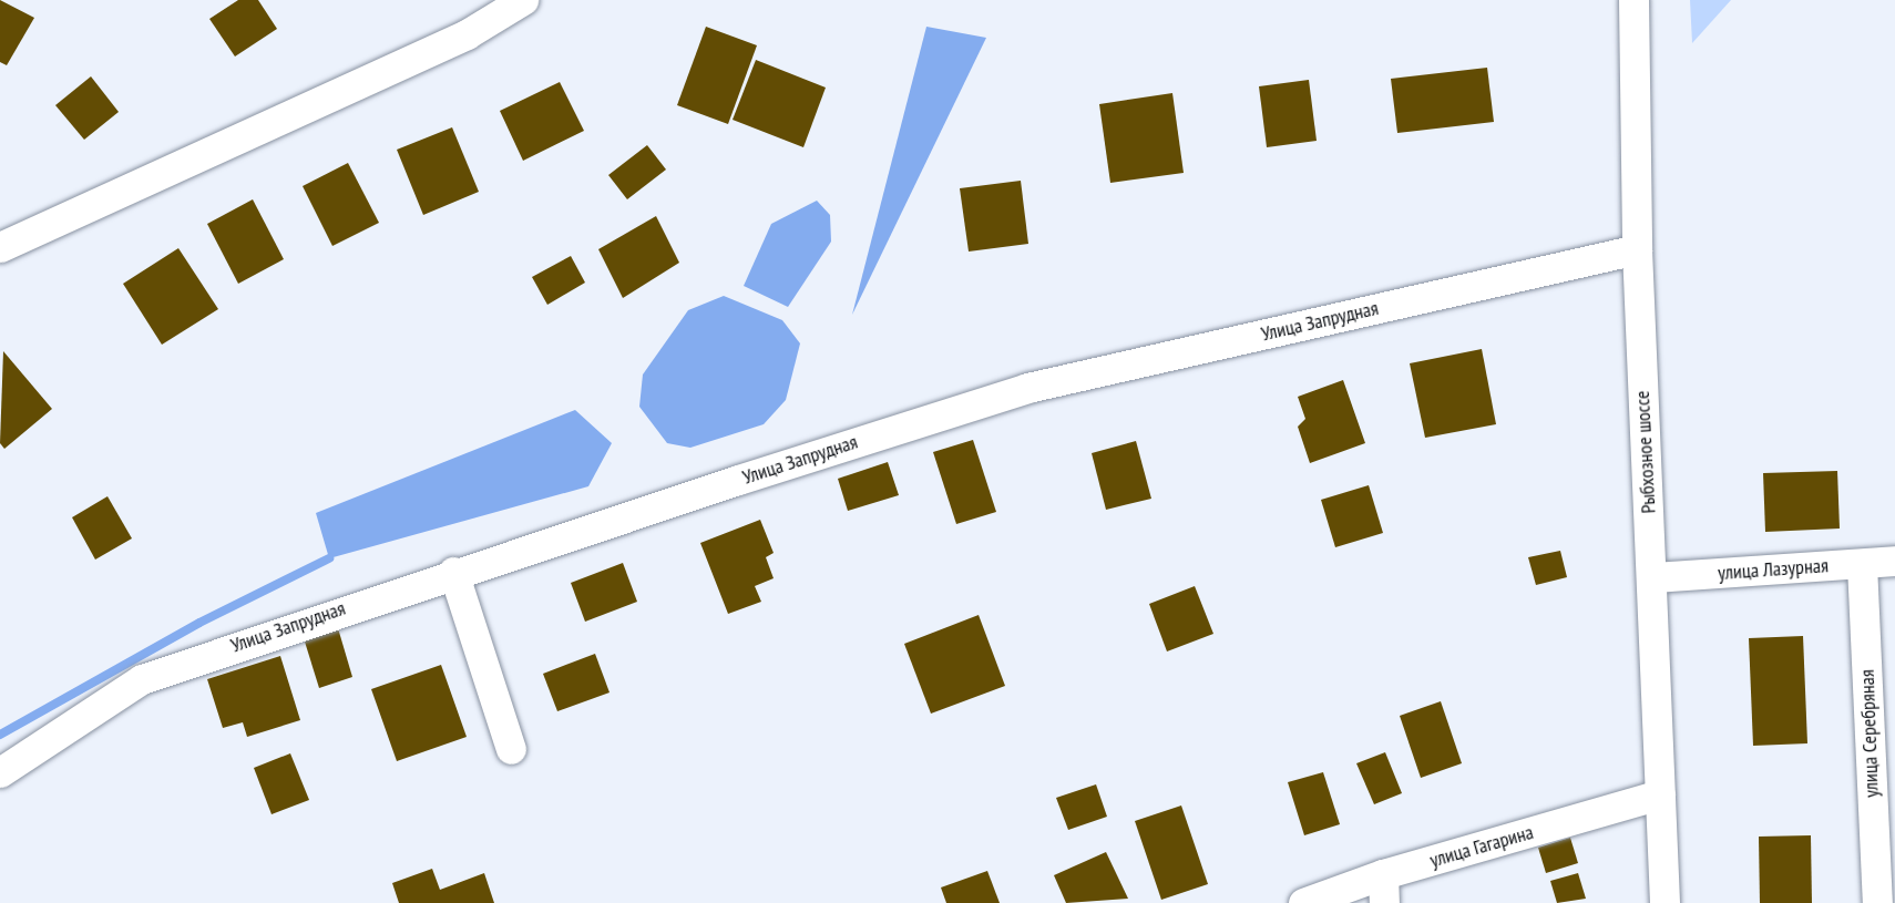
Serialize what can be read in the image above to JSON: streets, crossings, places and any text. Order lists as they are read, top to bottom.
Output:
{
  "streets": {
    "street": [
      "Улица Запрудная",
      "Рыбхозное шоссе",
      "улица Лазурная",
      "улица Серебряная",
      "улица Гагарина"
    ]
  },
  "crossings": [
    ["Улица Запрудная", "Рыбхозное шоссе"],
    ["Рыбхозное шоссе", "улица Лазурная"],
    ["Рыбхозное шоссе", "улица Гагарина"],
    ["улица Лазурная", "улица Серебряная"]
  ]
}
